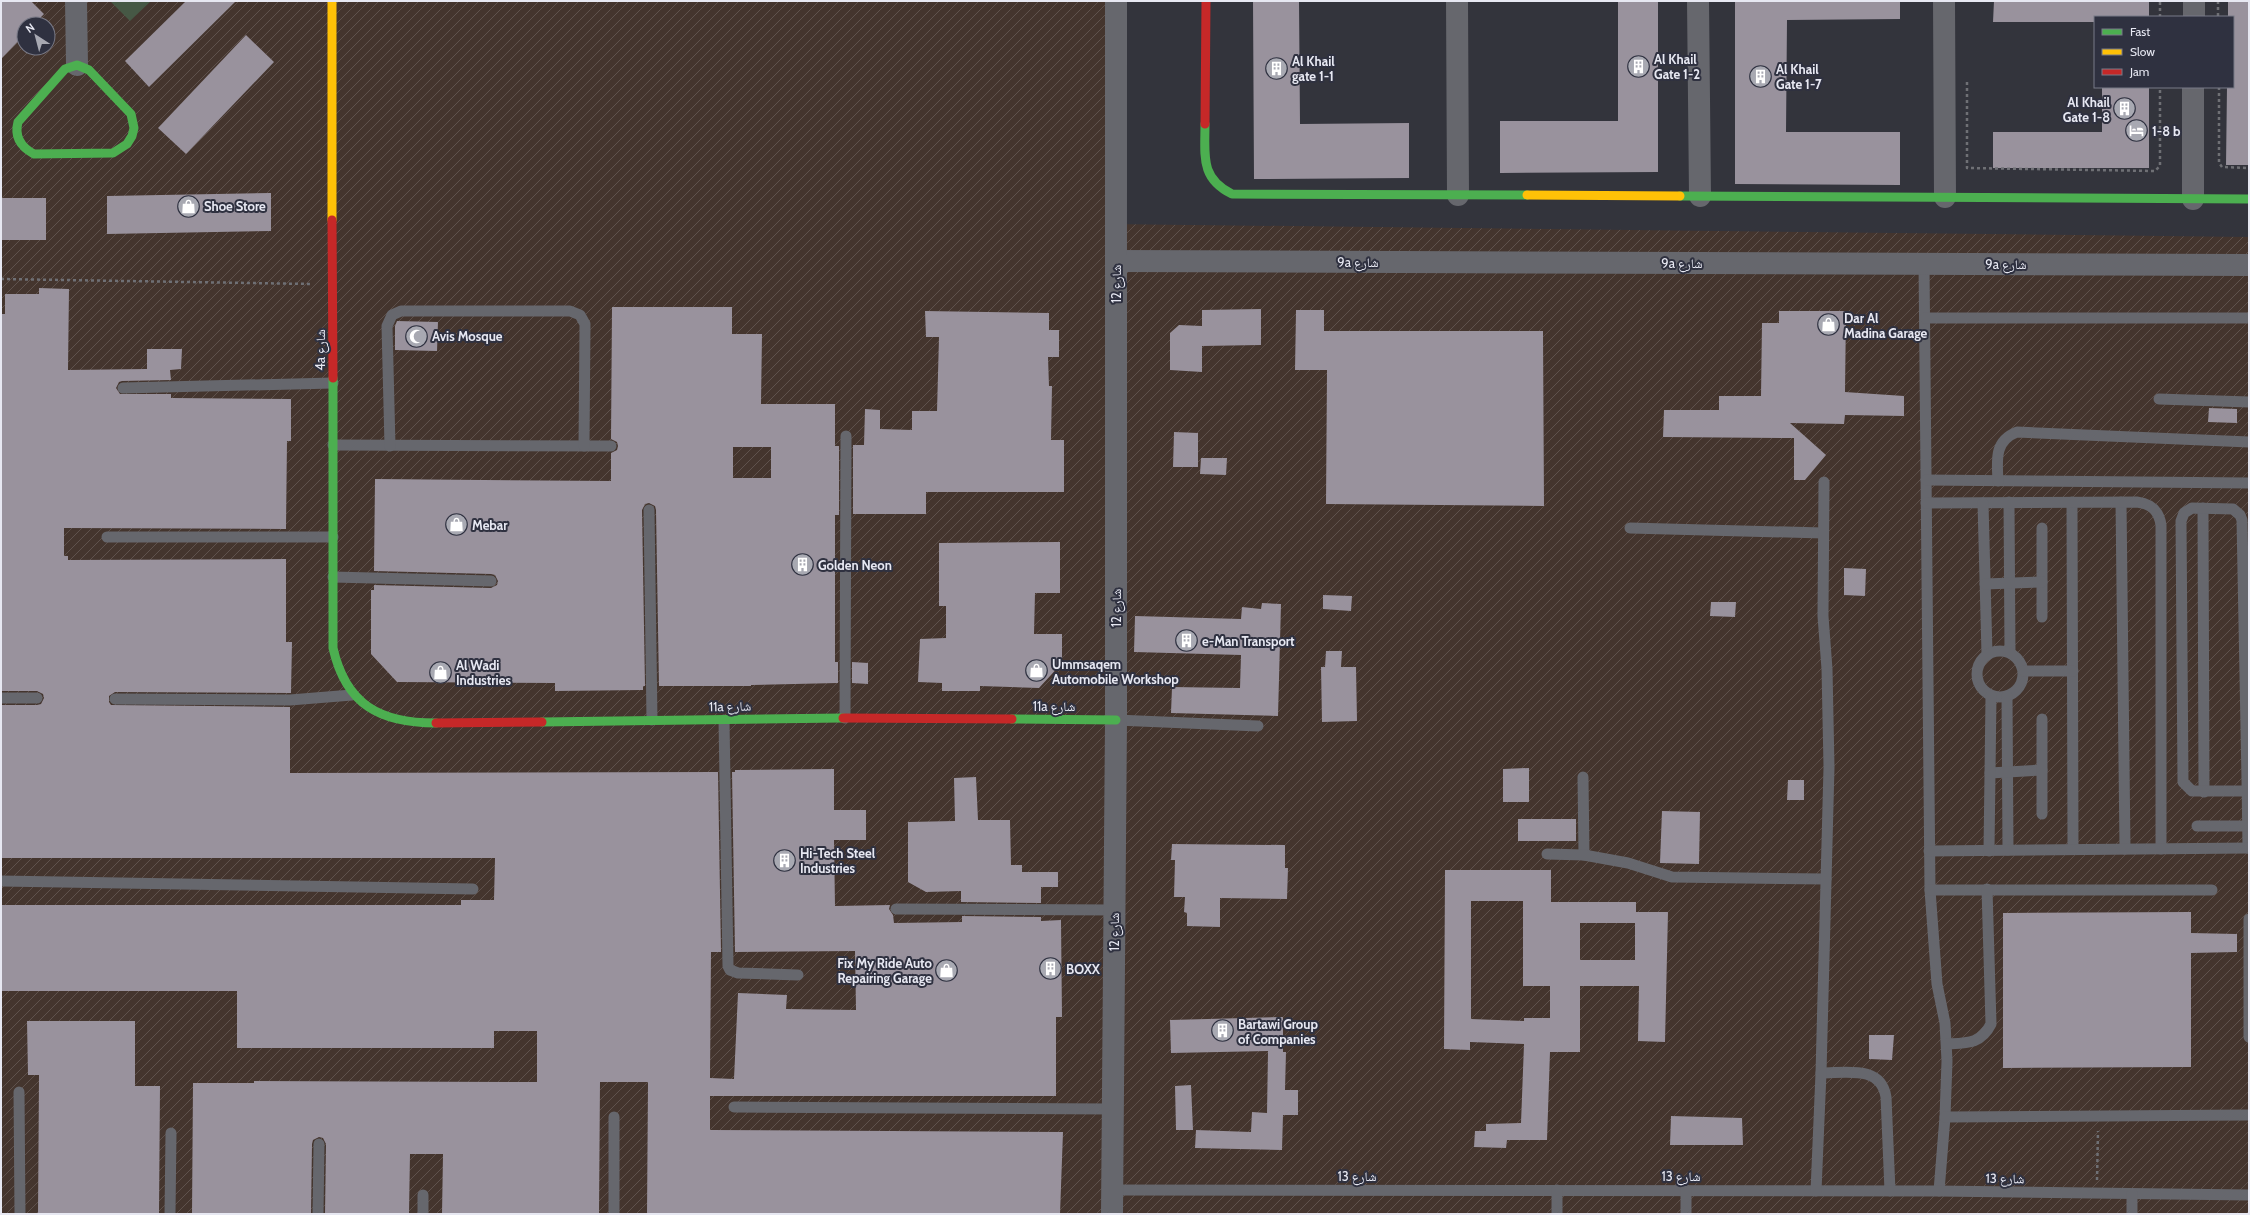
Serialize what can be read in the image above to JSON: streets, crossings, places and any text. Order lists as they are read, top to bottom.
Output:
{
  "streets": {
    "street": [
      "9a شارع",
      "شارع 12",
      "4a شارع",
      "11a شارع"
    ],
    "lane": ["شارع 13"]
  },
  "crossings": [
    ["9a شارع", "شارع 12"],
    ["شارع 12", "11a شارع"],
    ["شارع 12", "شارع 13"],
    ["4a شارع", "11a شارع"]
  ],
  "places": {
    "building": [
      "Al Khail Gate 1-2",
      "Al Khail gate 1-1",
      "Al Khail Gate 1-7",
      "Al Khail Gate 1-8",
      "Golden Neon",
      "e-Man Transport",
      "Hi-Tech Steel Industries",
      "BOXX",
      "Bartawi Group of Companies"
    ],
    "hotel": ["1-8 b"],
    "shop": [
      "Shoe Store",
      "Dar Al Madina Garage",
      "Mebar",
      "Ummsaqem Automobile Workshop",
      "Al Wadi Industries",
      "Fix My Ride Auto Repairing Garage"
    ],
    "mosque": ["Avis Mosque"]
  },
  "legend": ["Fast", "Slow", "Jam"],
  "north": "top left"
}
